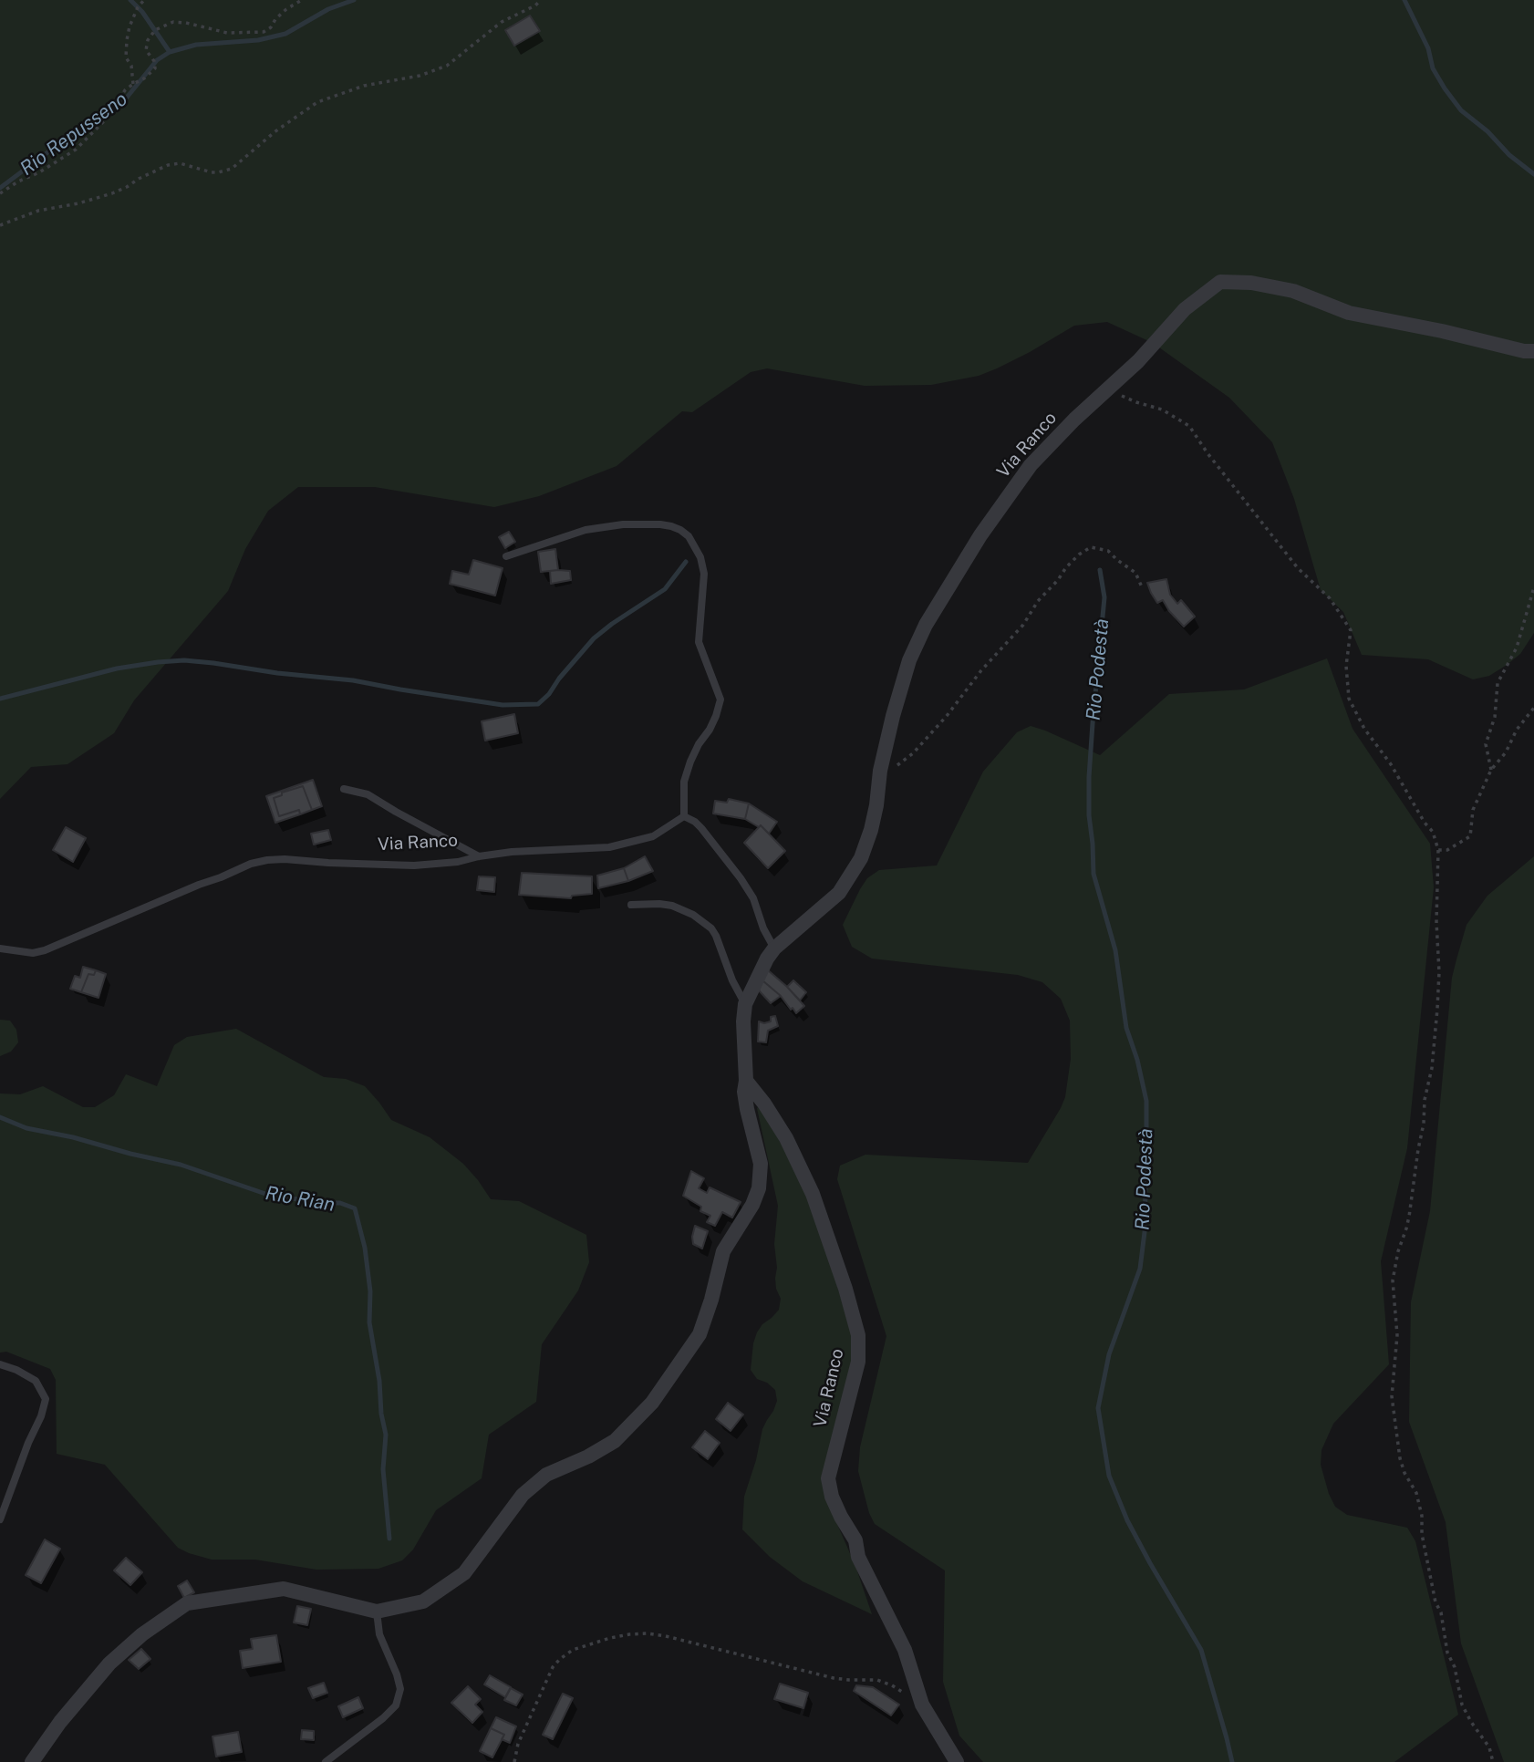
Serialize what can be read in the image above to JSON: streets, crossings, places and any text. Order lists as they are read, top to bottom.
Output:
{
  "streets": {
    "street": ["Via Ranco"]
  },
  "water": ["Rio Repusseno", "Rio Podestà", "Rio Rian"]
}
